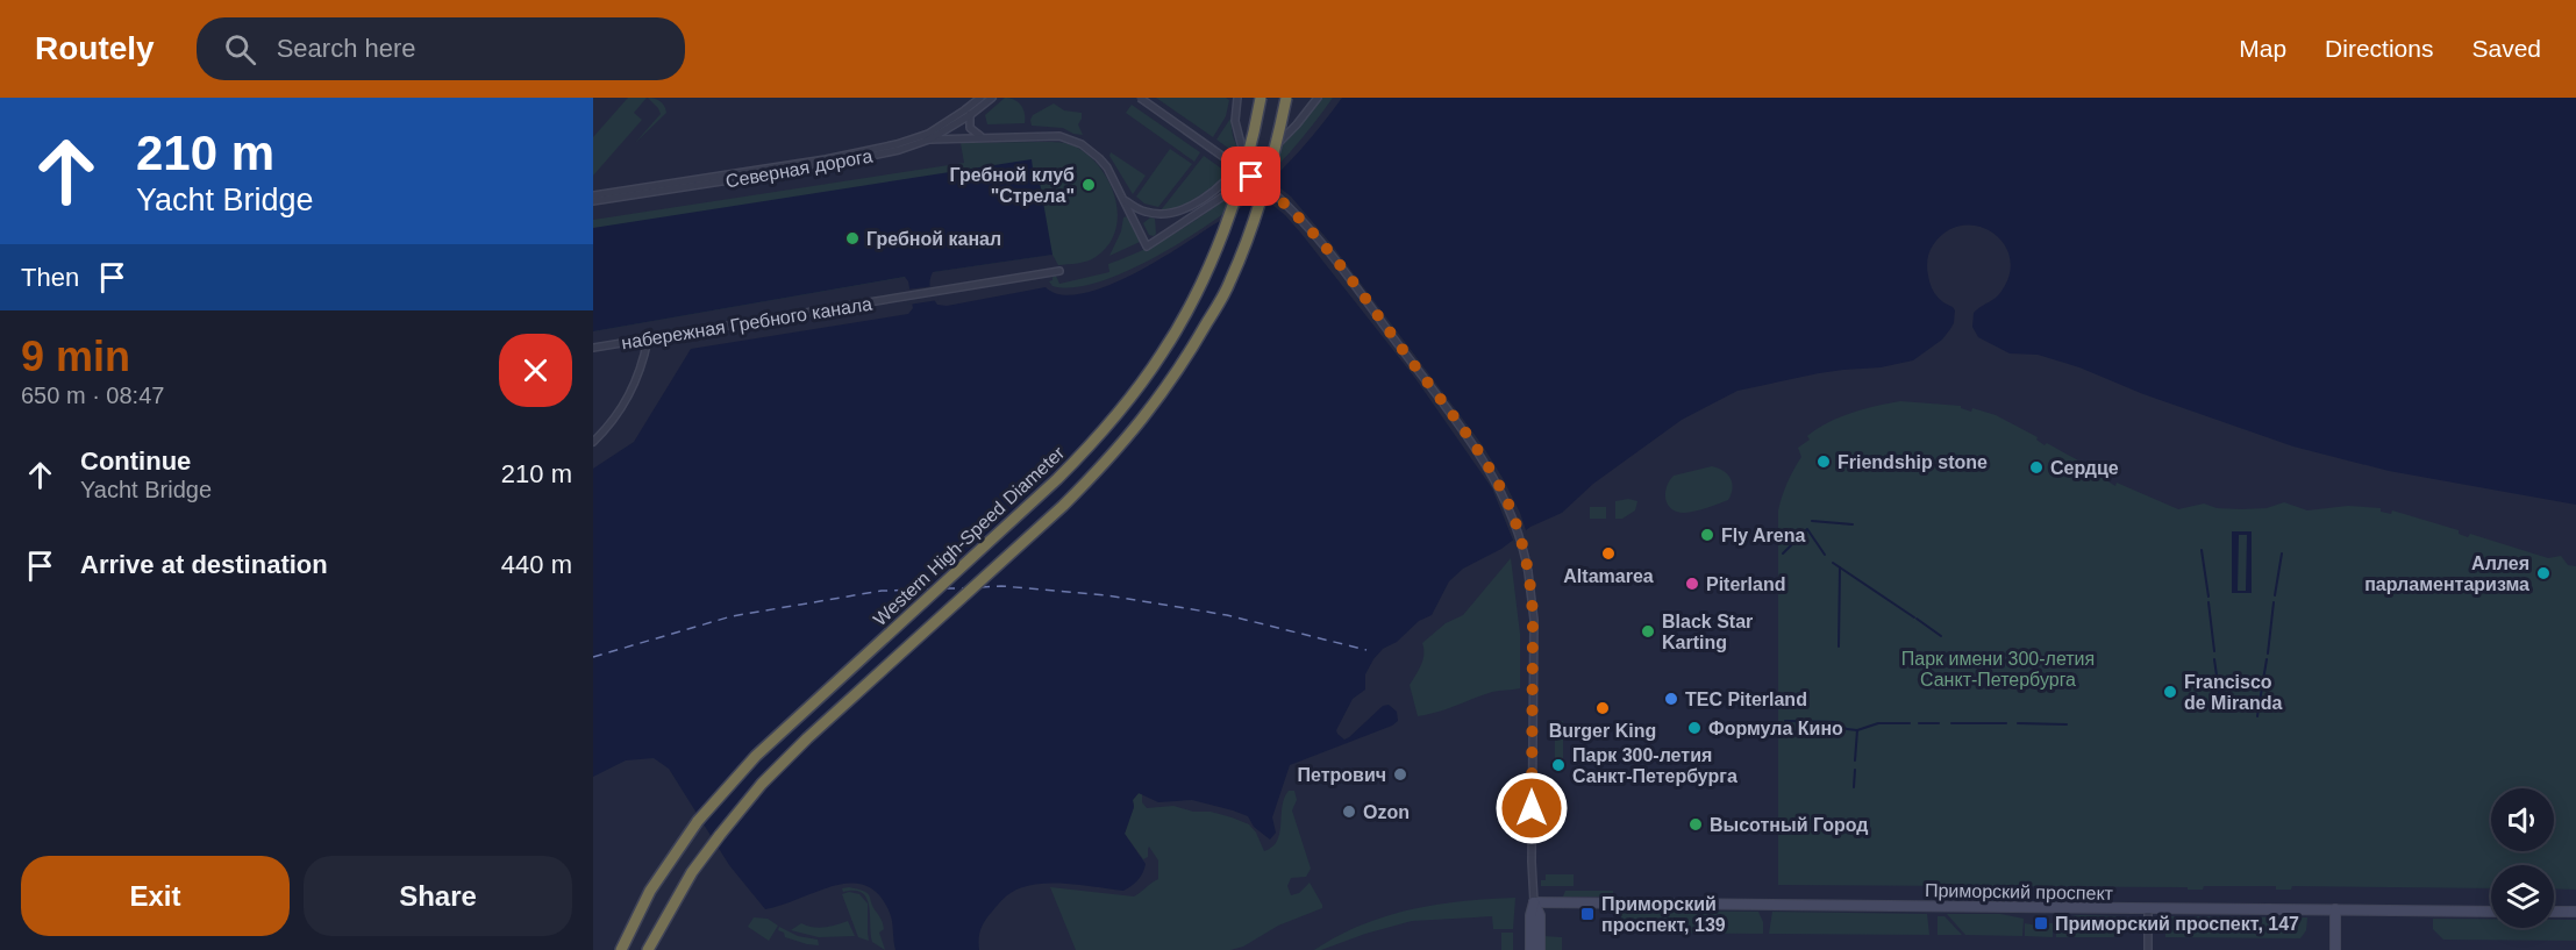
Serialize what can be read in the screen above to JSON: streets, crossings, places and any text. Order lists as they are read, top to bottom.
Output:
{
  "streets": {
    "highway": ["Western High-Speed Diameter"],
    "street": ["Северная дорога", "набережная Гребного канала", "Приморский проспект"]
  },
  "parks": ["Парк имени 300-летия Санкт-Петербурга"],
  "places": {
    "other": [
      "Гребной клуб \"Стрела\"",
      "Гребной канал",
      "Friendship stone",
      "Сердце",
      "Fly Arena",
      "Altamarea",
      "Аллея парламентаризма",
      "Piterland",
      "Black Star Karting",
      "Francisco de Miranda",
      "TEC Piterland",
      "Burger King",
      "Формула Кино",
      "Парк 300-летия Санкт-Петербурга",
      "Петрович",
      "Ozon",
      "Высотный Город"
    ],
    "transit": ["Приморский проспект, 139", "Приморский проспект, 147"]
  },
  "page": {
    "header": "Routely",
    "search": "Search here",
    "nav": ["Map", "Directions", "Saved"],
    "turn": ["210 m", "Yacht Bridge"],
    "then": "Then",
    "heading": ["9 min", "650 m · 08:47"],
    "list": [
      {
        "name": "Continue",
        "note": "Yacht Bridge",
        "value": "210 m"
      },
      {
        "name": "Arrive at destination",
        "value": "440 m"
      }
    ],
    "buttons": ["Exit", "Share"]
  }
}
